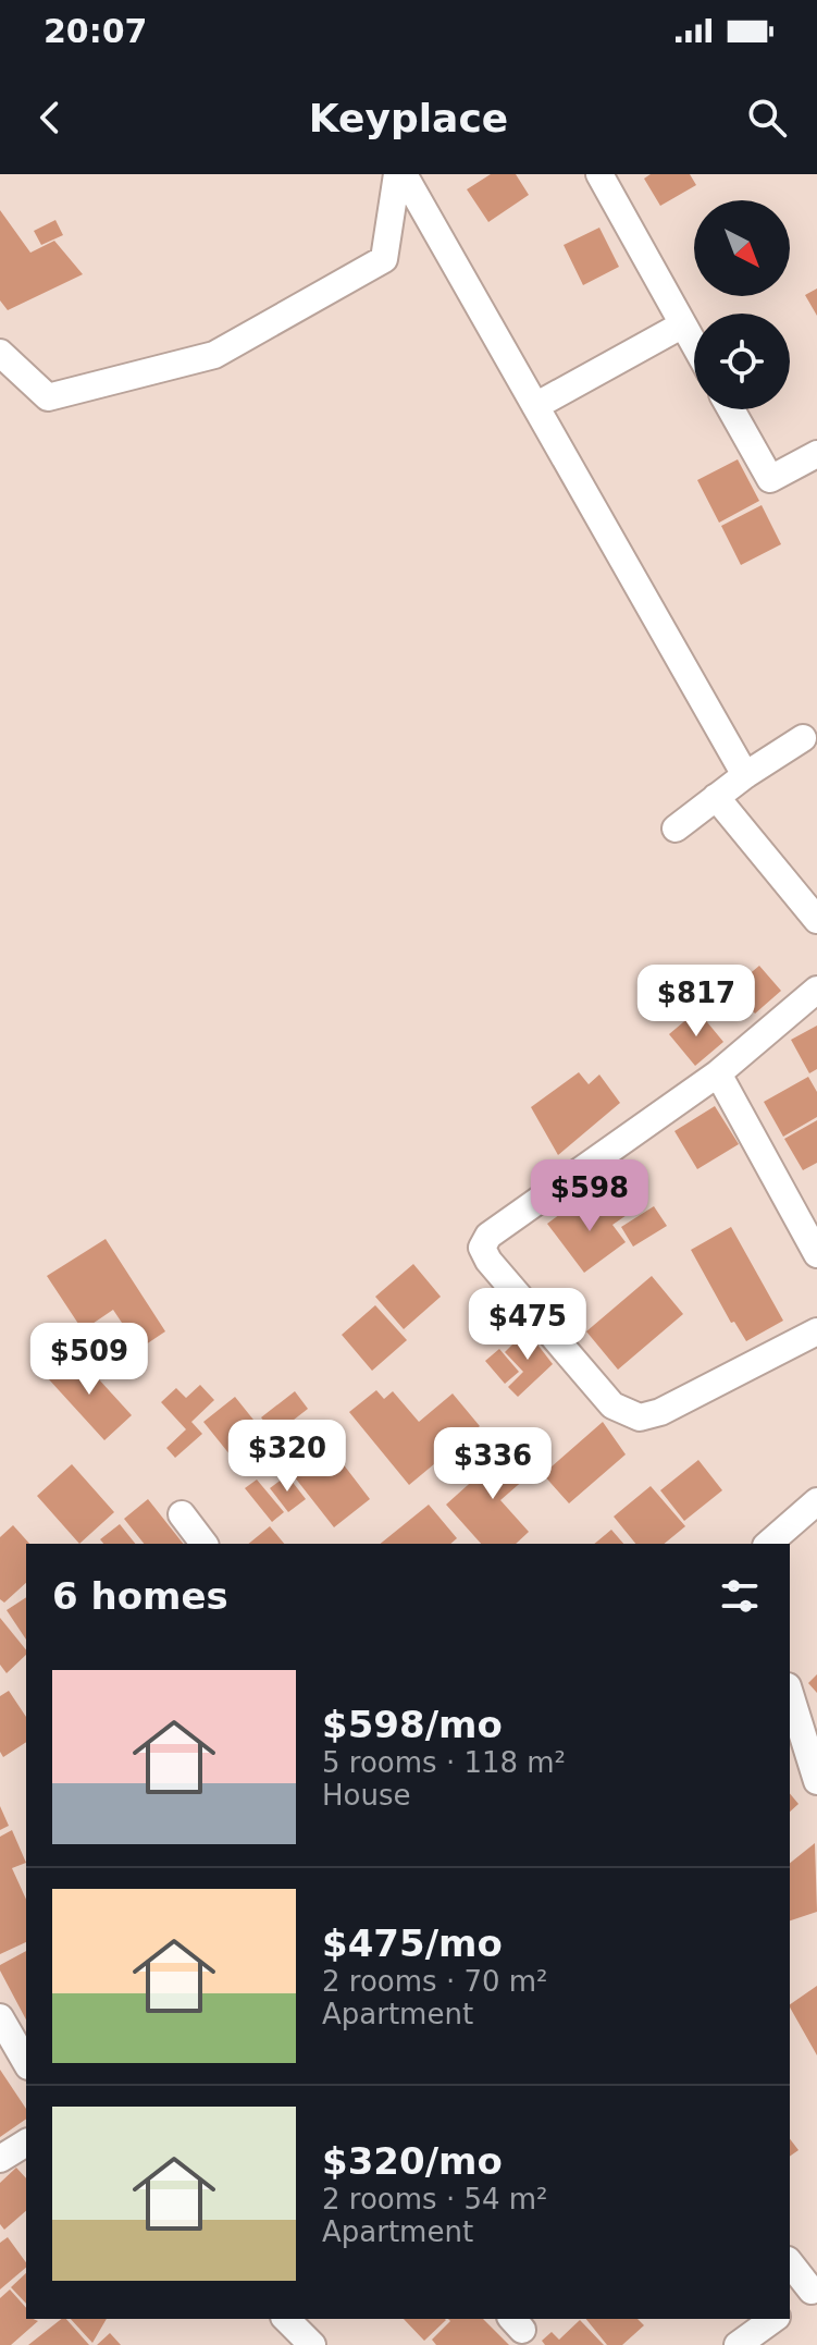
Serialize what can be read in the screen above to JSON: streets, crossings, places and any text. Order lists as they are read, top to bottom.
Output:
{
  "north": "bottom right",
  "page": {
    "status": "20:07",
    "header": "Keyplace",
    "price": [
      "$817",
      "$598",
      "$475",
      "$509",
      "$320",
      "$336"
    ],
    "heading": "6 homes",
    "list": [
      {
        "name": "$598/mo",
        "note": "5 rooms · 118 m² · House"
      },
      {
        "name": "$475/mo",
        "note": "2 rooms · 70 m² · Apartment"
      },
      {
        "name": "$320/mo",
        "note": "2 rooms · 54 m² · Apartment"
      }
    ]
  }
}
